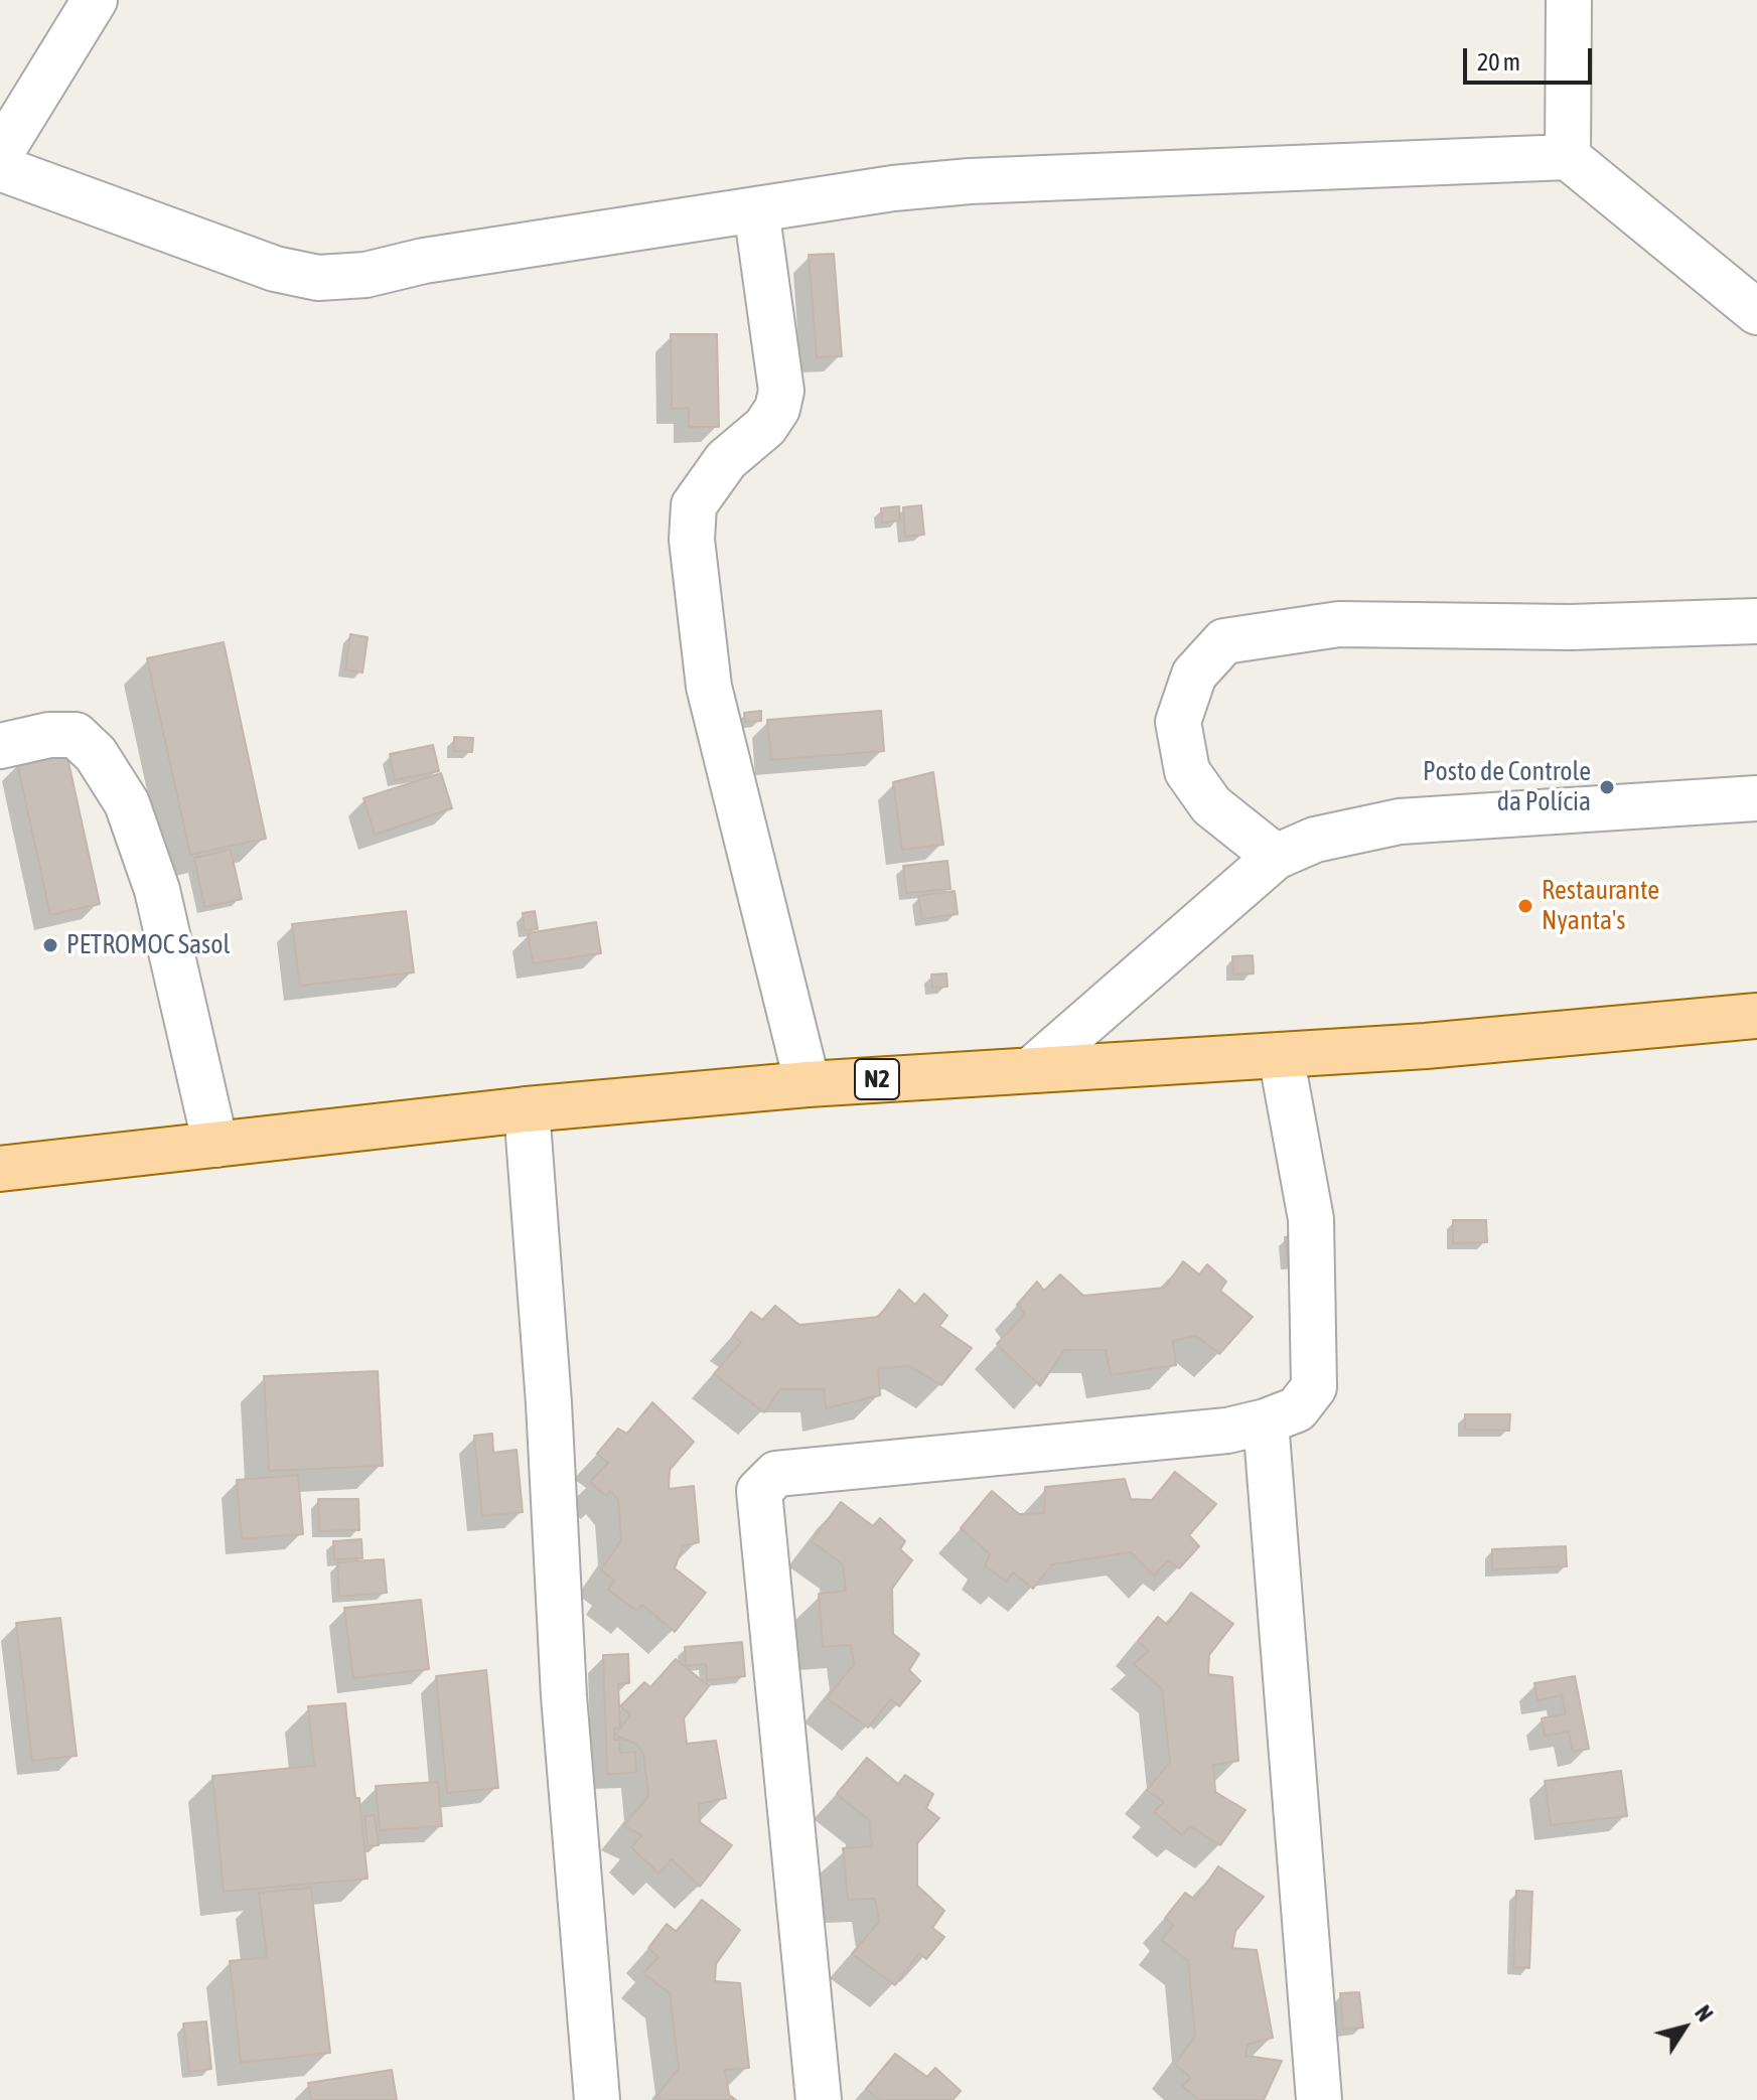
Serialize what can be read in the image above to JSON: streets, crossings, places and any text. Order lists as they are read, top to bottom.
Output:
{
  "streets": {
    "main road": ["N2"]
  },
  "places": ["Posto de Controle da Polícia", "Restaurante Nyanta's", "PETROMOC Sasol"],
  "scale_bar": "20 m",
  "north": "top right"
}
